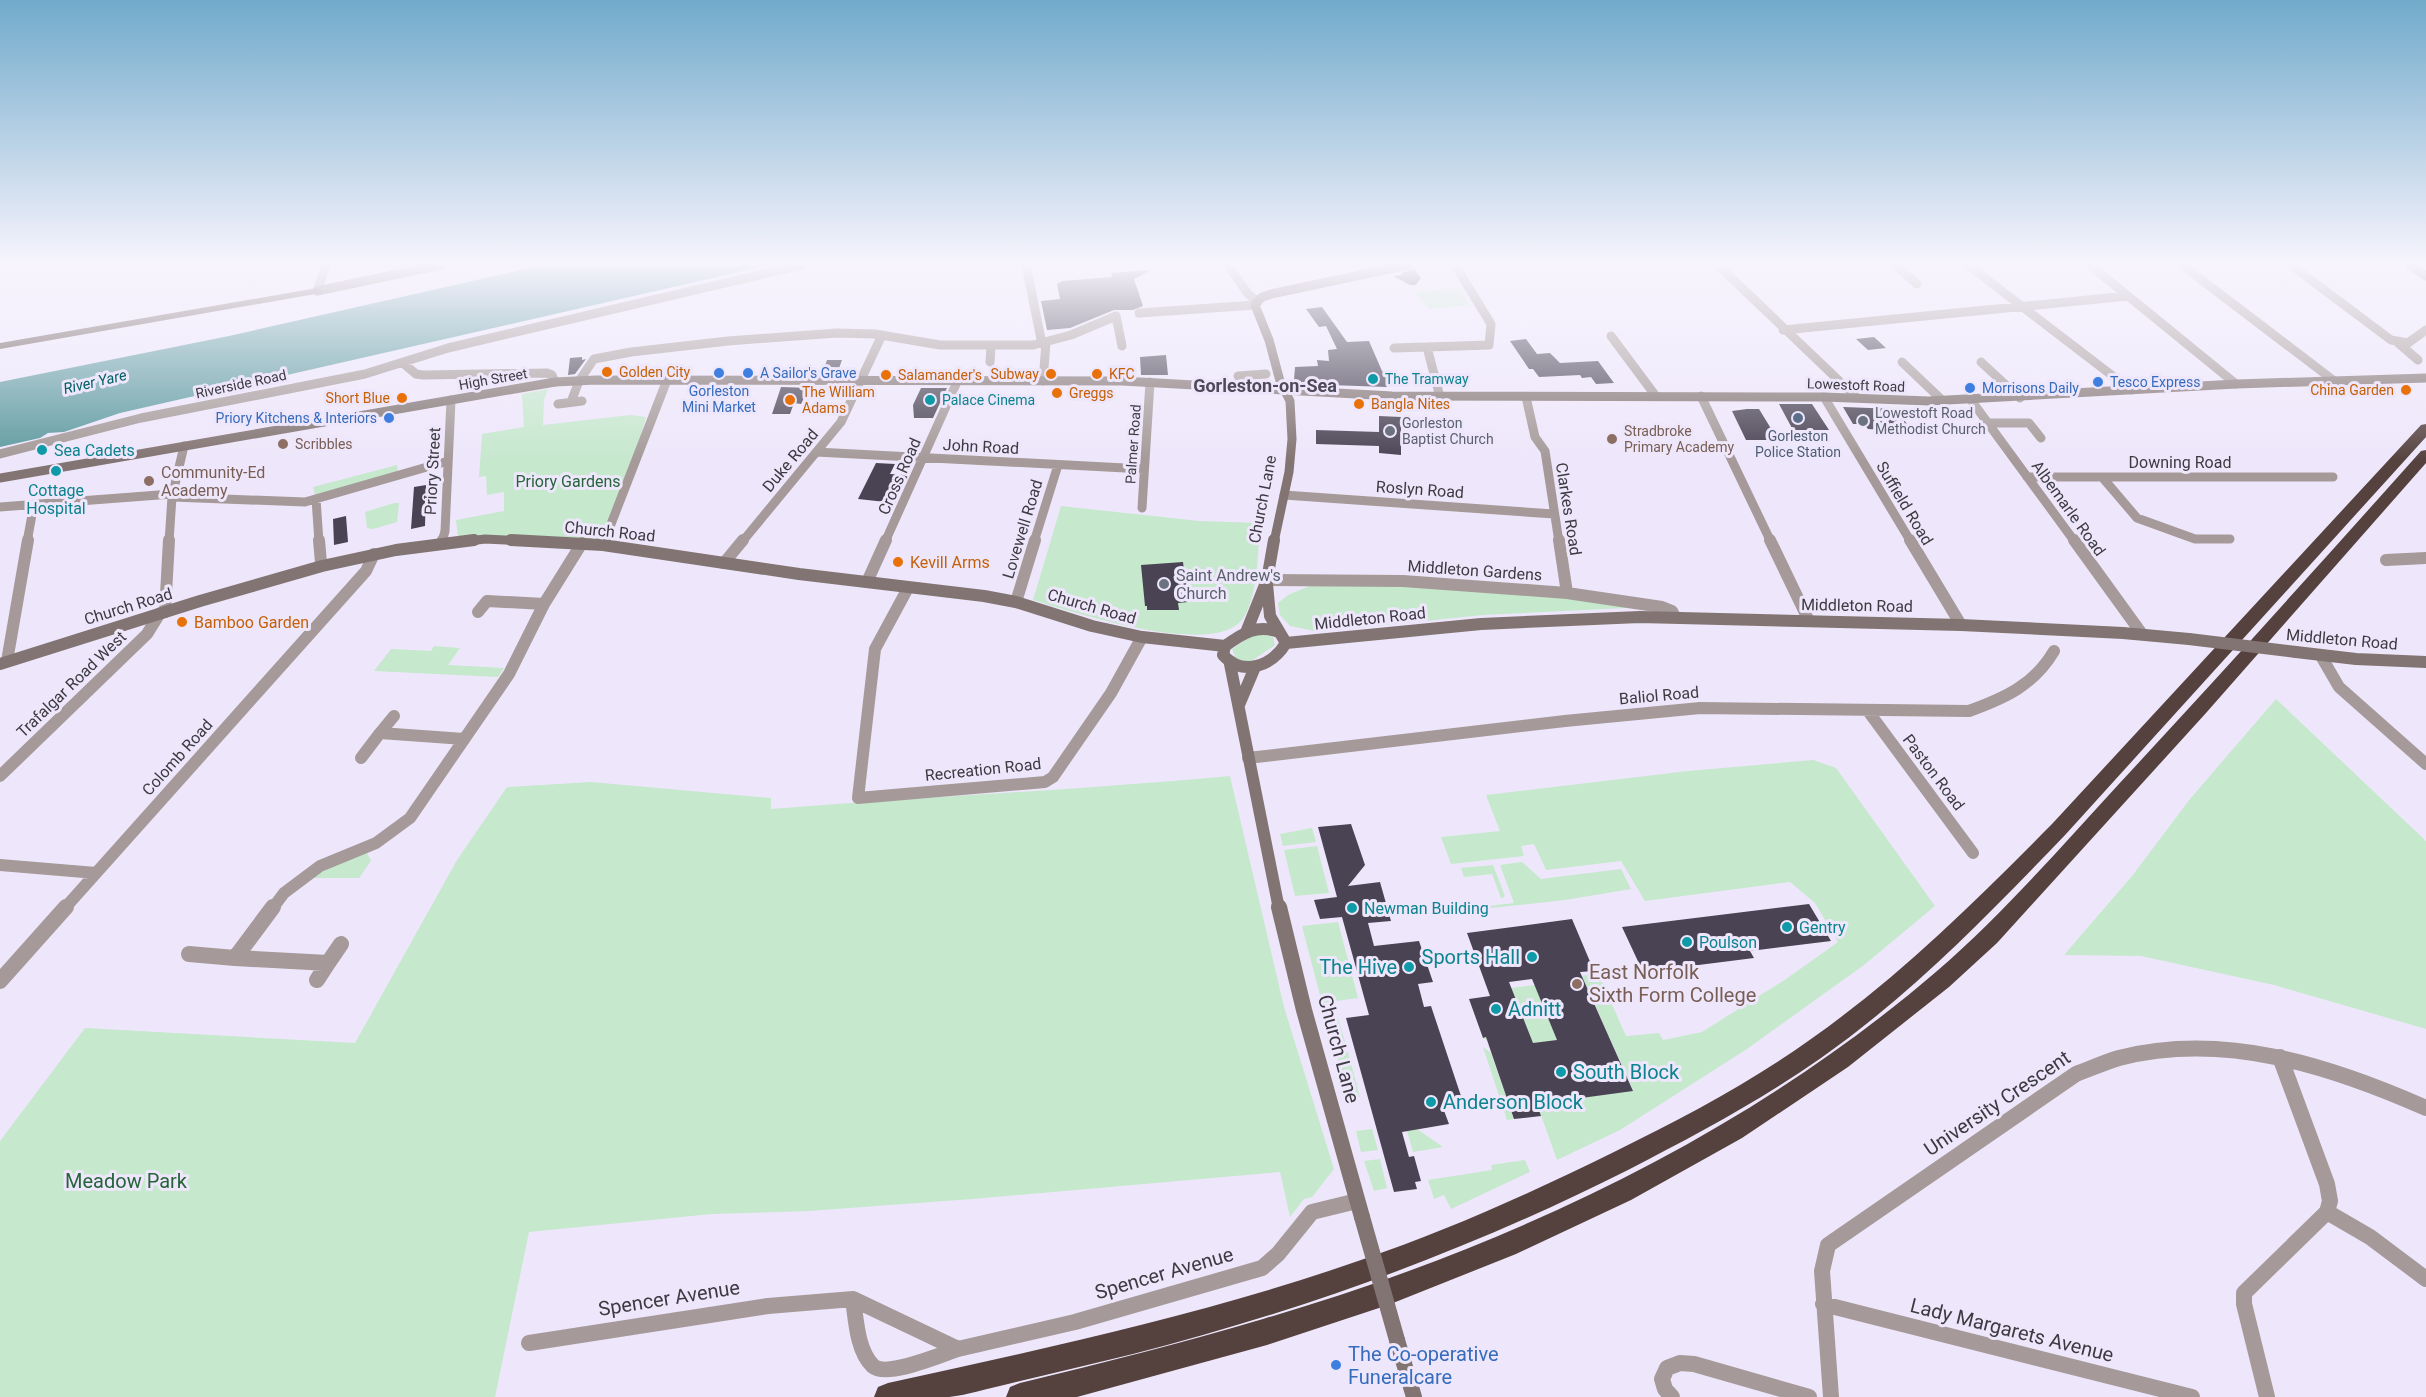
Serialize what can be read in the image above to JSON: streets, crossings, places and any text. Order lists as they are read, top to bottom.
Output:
{
  "streets": {
    "street": [
      "High Street",
      "Riverside Road",
      "Lowestoft Road",
      "Palmer Road",
      "John Road",
      "Duke Road",
      "Downing Road",
      "Priory Street",
      "Cross Road",
      "Roslyn Road",
      "Church Lane",
      "Suffield Road",
      "Albemarle Road",
      "Clarkes Road",
      "Lovewell Road",
      "Church Road",
      "Middleton Gardens",
      "Middleton Road",
      "Trafalgar Road West",
      "Baliol Road",
      "Colomb Road",
      "Recreation Road",
      "Paston Road",
      "University Crescent",
      "Spencer Avenue",
      "Lady Margarets Avenue"
    ]
  },
  "crossings": [
    ["High Street", "Lowestoft Road"],
    ["High Street", "Palmer Road"],
    ["High Street", "Duke Road"],
    ["High Street", "Priory Street"],
    ["High Street", "Cross Road"],
    ["High Street", "Church Lane"],
    ["Lowestoft Road", "Church Lane"],
    ["Lowestoft Road", "Suffield Road"],
    ["Lowestoft Road", "Albemarle Road"],
    ["Lowestoft Road", "Clarkes Road"],
    ["Palmer Road", "John Road"],
    ["John Road", "Duke Road"],
    ["John Road", "Cross Road"],
    ["John Road", "Lovewell Road"],
    ["Duke Road", "Church Road"],
    ["Downing Road", "Albemarle Road"],
    ["Priory Street", "Church Road"],
    ["Cross Road", "Church Road"],
    ["Roslyn Road", "Church Lane"],
    ["Roslyn Road", "Clarkes Road"],
    ["Church Lane", "Church Road"],
    ["Church Lane", "Middleton Gardens"],
    ["Church Lane", "Middleton Road"],
    ["Church Lane", "Baliol Road"],
    ["Church Lane", "Spencer Avenue"],
    ["Suffield Road", "Middleton Road"],
    ["Albemarle Road", "Middleton Road"],
    ["Clarkes Road", "Middleton Gardens"],
    ["Lovewell Road", "Church Road"],
    ["Church Road", "Trafalgar Road West"],
    ["Church Road", "Colomb Road"],
    ["Church Road", "Recreation Road"],
    ["Middleton Gardens", "Middleton Road"],
    ["Baliol Road", "Paston Road"],
    ["University Crescent", "Lady Margarets Avenue"]
  ],
  "districts": ["Gorleston-on-Sea"],
  "water": ["River Yare"],
  "parks": ["Priory Gardens", "Meadow Park"],
  "places": [
    "Golden City",
    "Gorleston Mini Market",
    "A Sailor's Grave",
    "Subway",
    "KFC",
    "Salamander's",
    "The Tramway",
    "Tesco Express",
    "Morrisons Daily",
    "China Garden",
    "Greggs",
    "Short Blue",
    "The William Adams",
    "Palace Cinema",
    "Bangla Nites",
    "Priory Kitchens & Interiors",
    "Gorleston Police Station",
    "Lowestoft Road Methodist Church",
    "Gorleston Baptist Church",
    "Stradbroke Primary Academy",
    "Scribbles",
    "Sea Cadets",
    "Cottage Hospital",
    "Community-Ed Academy",
    "Kevill Arms",
    "Saint Andrew's Church",
    "Bamboo Garden",
    "Newman Building",
    "Gentry",
    "Poulson",
    "Sports Hall",
    "The Hive",
    "East Norfolk Sixth Form College",
    "Adnitt",
    "South Block",
    "Anderson Block",
    "The Co-operative Funeralcare"
  ]
}
